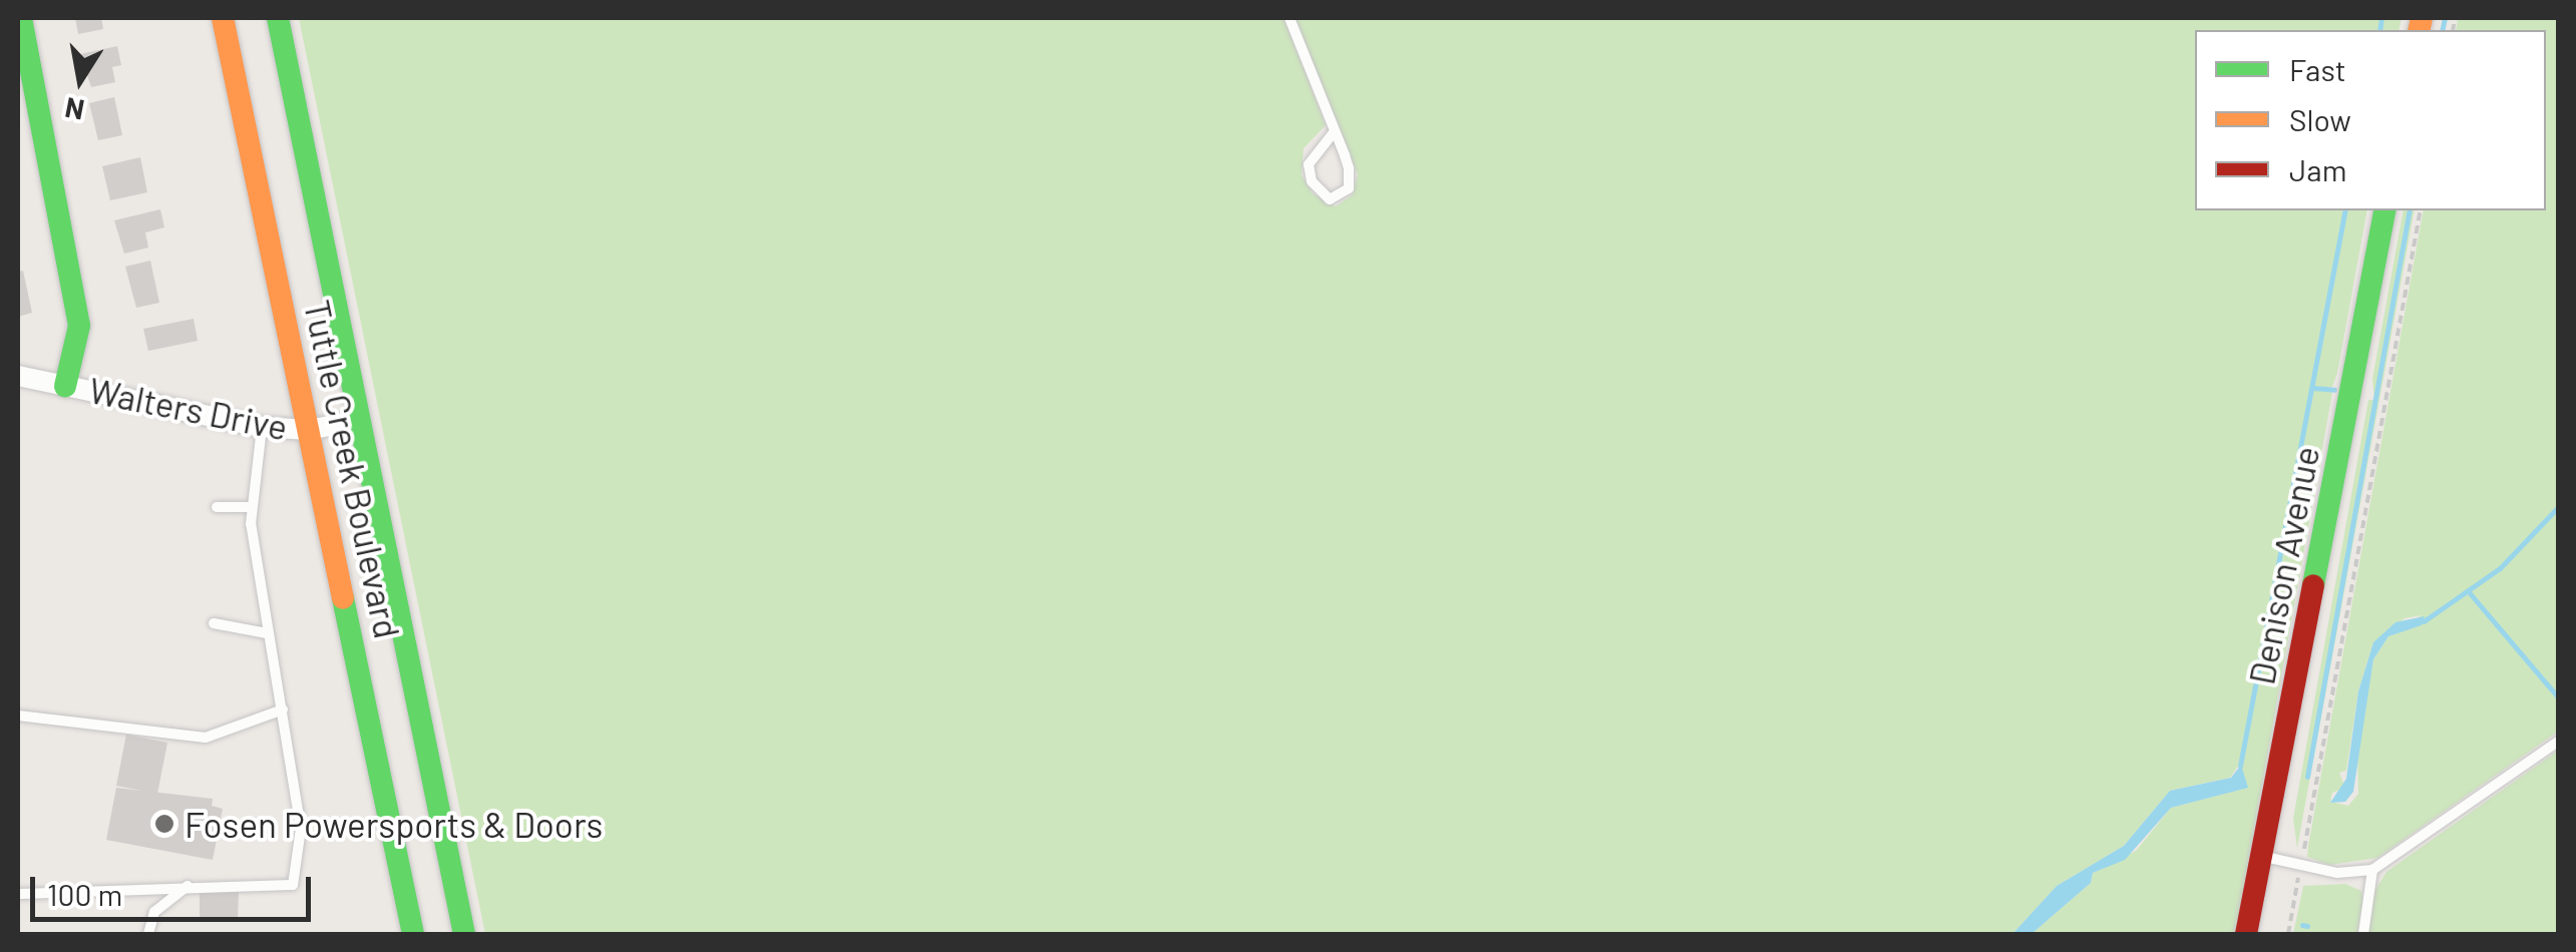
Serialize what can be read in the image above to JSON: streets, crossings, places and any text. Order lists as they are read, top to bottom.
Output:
{
  "streets": {
    "main road": ["Tuttle Creek Boulevard", "Denison Avenue"],
    "street": ["Walters Drive"]
  },
  "crossings": [
    ["Walters Drive", "Tuttle Creek Boulevard"]
  ],
  "places": ["Fosen Powersports & Doors"],
  "legend": ["Fast", "Slow", "Jam"],
  "scale_bar": "100 m",
  "north": "bottom"
}
